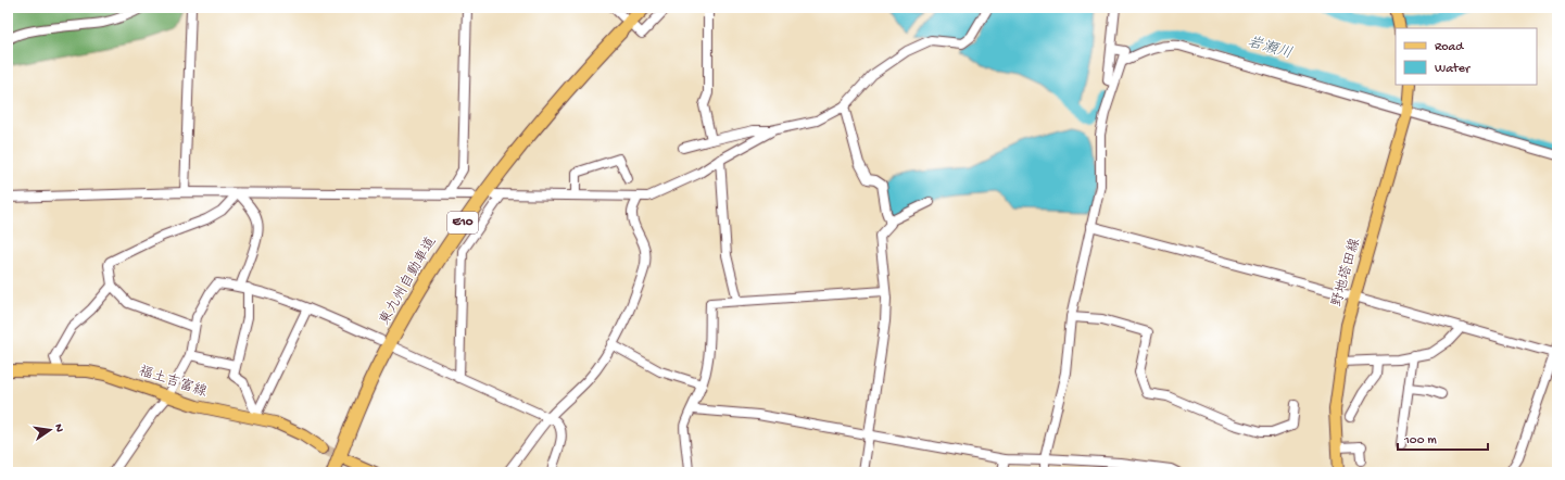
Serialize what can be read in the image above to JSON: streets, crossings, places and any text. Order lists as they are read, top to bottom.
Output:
{
  "streets": {
    "highway": ["E10", "東九州自動車道"],
    "main road": ["野地塔田線", "福土吉富線"]
  },
  "water": ["岩瀬川"],
  "legend": ["Road", "Water"],
  "scale_bar": "100 m",
  "north": "right"
}
